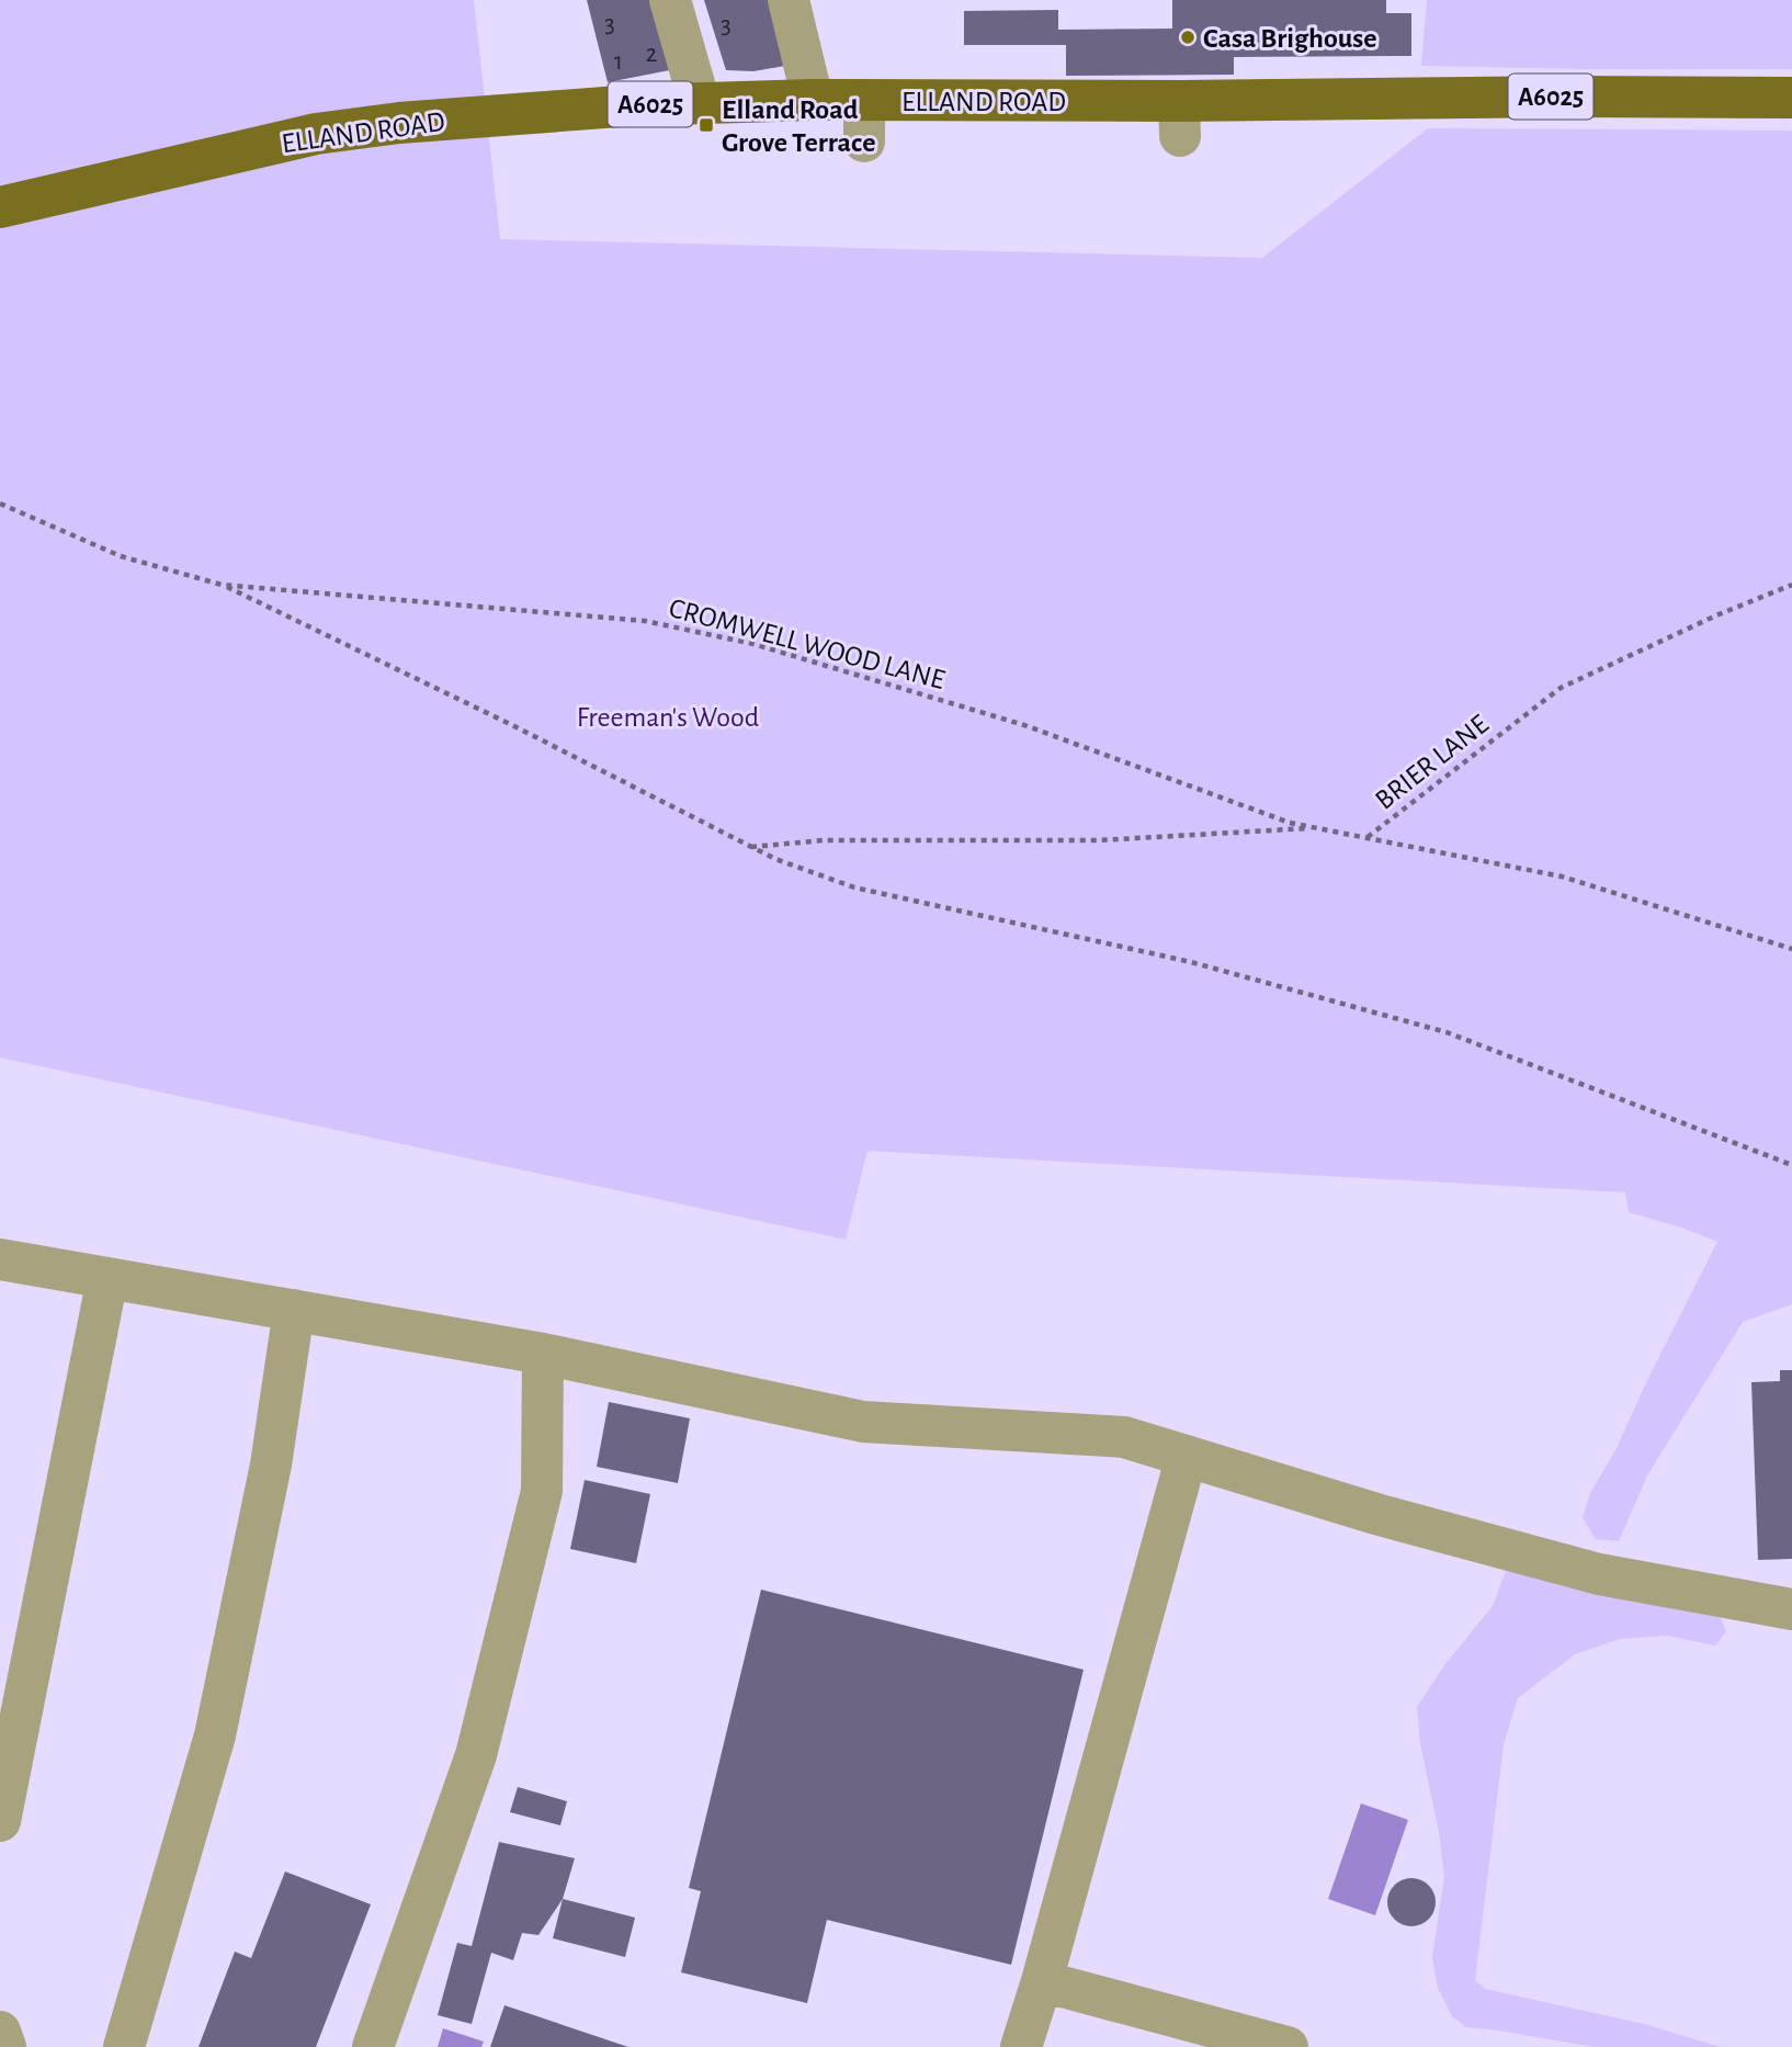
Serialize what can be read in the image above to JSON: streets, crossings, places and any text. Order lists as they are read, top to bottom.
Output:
{
  "streets": {
    "main road": ["A6025", "ELLAND ROAD"],
    "path": ["CROMWELL WOOD LANE", "BRIER LANE"]
  },
  "crossings": [
    ["CROMWELL WOOD LANE", "BRIER LANE"]
  ],
  "parks": ["Freeman's Wood"],
  "places": {
    "other": ["Casa Brighouse"],
    "transit": ["Elland Road Grove Terrace"]
  },
  "house_numbers": [
    "3",
    "3",
    "2",
    "1"
  ]
}
